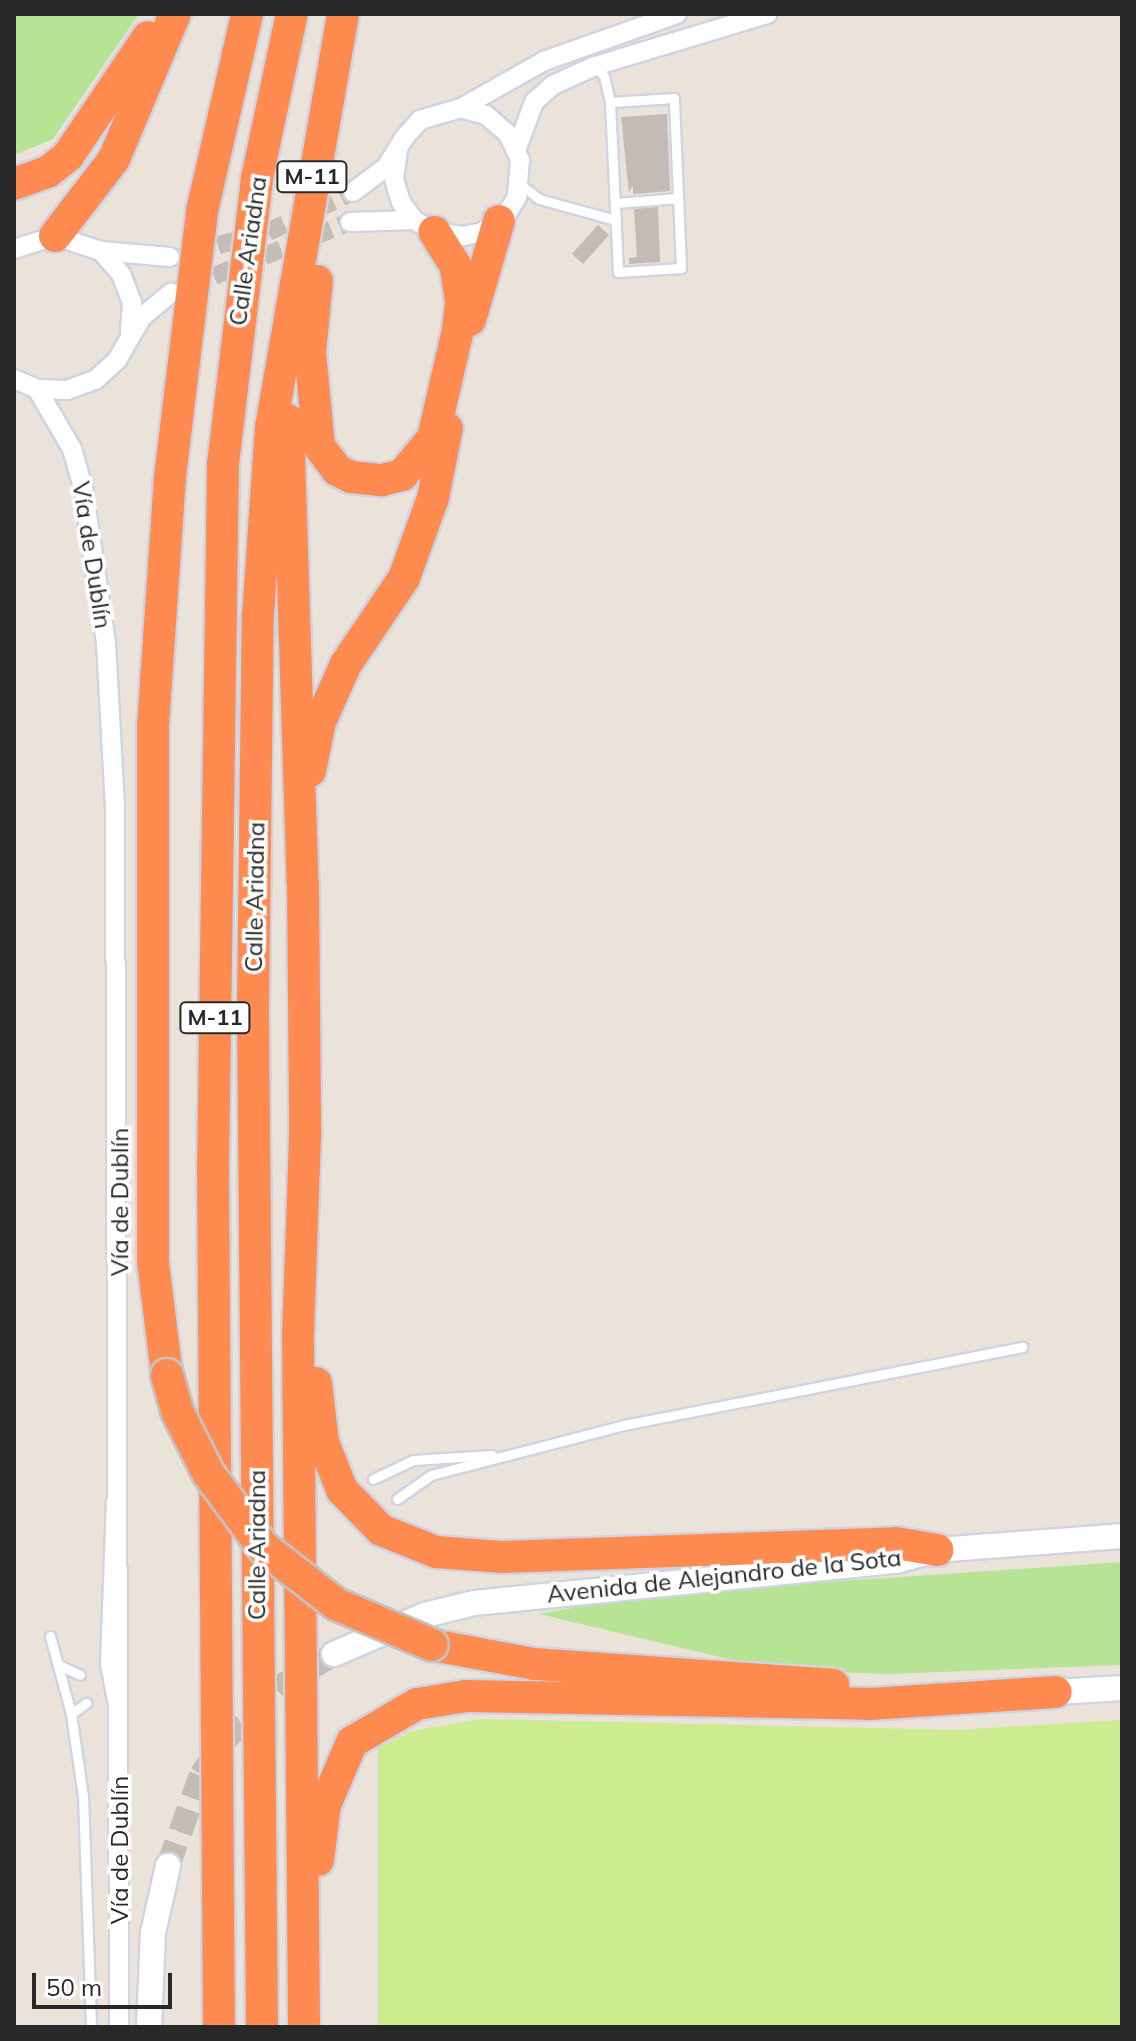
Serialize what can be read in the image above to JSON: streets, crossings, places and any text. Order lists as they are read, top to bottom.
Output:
{
  "streets": {
    "highway": ["M-11", "Calle Ariadna"],
    "street": ["Vía de Dublín", "Avenida de Alejandro de la Sota"]
  },
  "scale_bar": "50 m"
}
